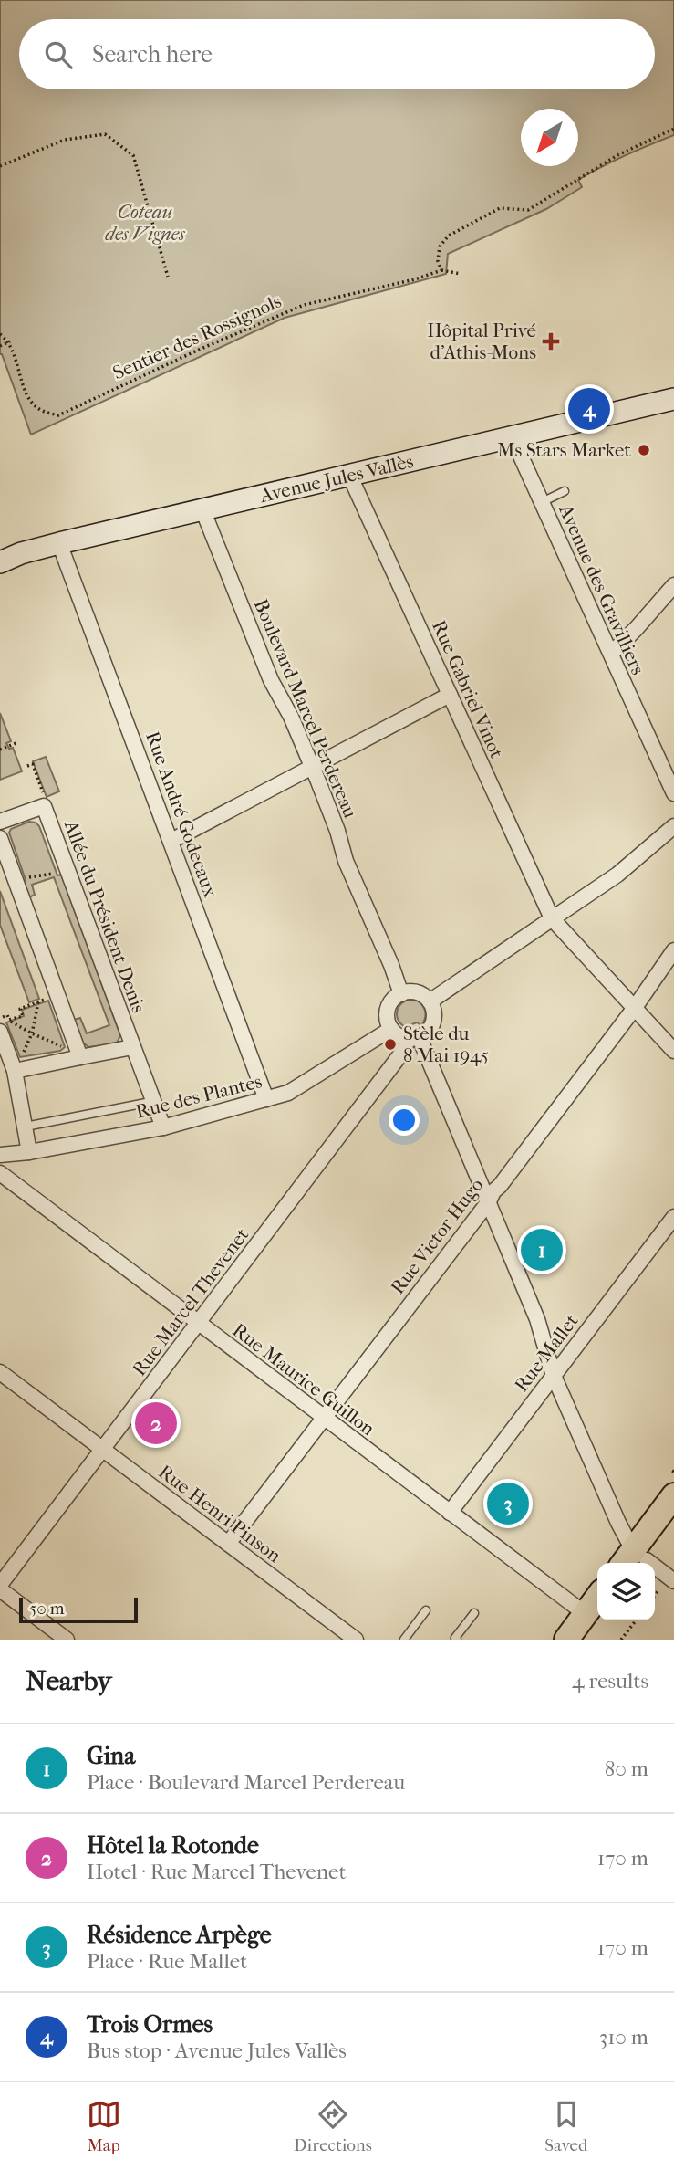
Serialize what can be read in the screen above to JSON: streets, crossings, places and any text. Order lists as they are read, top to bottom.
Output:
{
  "streets": {
    "main road": ["Avenue Jules Vallès"],
    "street": [
      "Avenue des Gravilliers",
      "Rue Gabriel Vinot",
      "Boulevard Marcel Perdereau",
      "Rue André Godecaux",
      "Allée du Président Denis",
      "Rue des Plantes",
      "Rue Victor Hugo",
      "Rue Marcel Thevenet",
      "Rue Mallet",
      "Rue Maurice Guillon",
      "Rue Henri Pinson"
    ],
    "path": ["Sentier des Rossignols"]
  },
  "crossings": [
    ["Avenue Jules Vallès", "Avenue des Gravilliers"],
    ["Avenue Jules Vallès", "Rue Gabriel Vinot"],
    ["Avenue Jules Vallès", "Boulevard Marcel Perdereau"],
    ["Avenue Jules Vallès", "Rue André Godecaux"],
    ["Rue Gabriel Vinot", "Rue Victor Hugo"],
    ["Boulevard Marcel Perdereau", "Rue des Plantes"],
    ["Boulevard Marcel Perdereau", "Rue Marcel Thevenet"],
    ["Rue André Godecaux", "Rue des Plantes"],
    ["Allée du Président Denis", "Rue des Plantes"],
    ["Rue des Plantes", "Rue Marcel Thevenet"],
    ["Rue Victor Hugo", "Rue Maurice Guillon"],
    ["Rue Victor Hugo", "Rue Henri Pinson"],
    ["Rue Marcel Thevenet", "Rue Maurice Guillon"],
    ["Rue Marcel Thevenet", "Rue Henri Pinson"],
    ["Rue Mallet", "Rue Maurice Guillon"]
  ],
  "parks": ["Coteau des Vignes"],
  "places": {
    "health": ["Hôpital Privé d'Athis-Mons"],
    "other": ["Ms Stars Market", "Stèle du 8 Mai 1945"]
  },
  "scale_bar": "50 m",
  "north": "bottom left",
  "page": {
    "search": "Search here",
    "pins": [
      "4",
      "1",
      "2",
      "3"
    ],
    "scale": "50 m",
    "heading": ["Nearby", "4 results"],
    "list": [
      {
        "mark": "1",
        "name": "Gina",
        "note": "Place · Boulevard Marcel Perdereau",
        "value": "80 m"
      },
      {
        "mark": "2",
        "name": "Hôtel la Rotonde",
        "note": "Hotel · Rue Marcel Thevenet",
        "value": "170 m"
      },
      {
        "mark": "3",
        "name": "Résidence Arpège",
        "note": "Place · Rue Mallet",
        "value": "170 m"
      },
      {
        "mark": "4",
        "name": "Trois Ormes",
        "note": "Bus stop · Avenue Jules Vallès",
        "value": "310 m"
      }
    ],
    "nav": ["Map", "Directions", "Saved"]
  }
}
